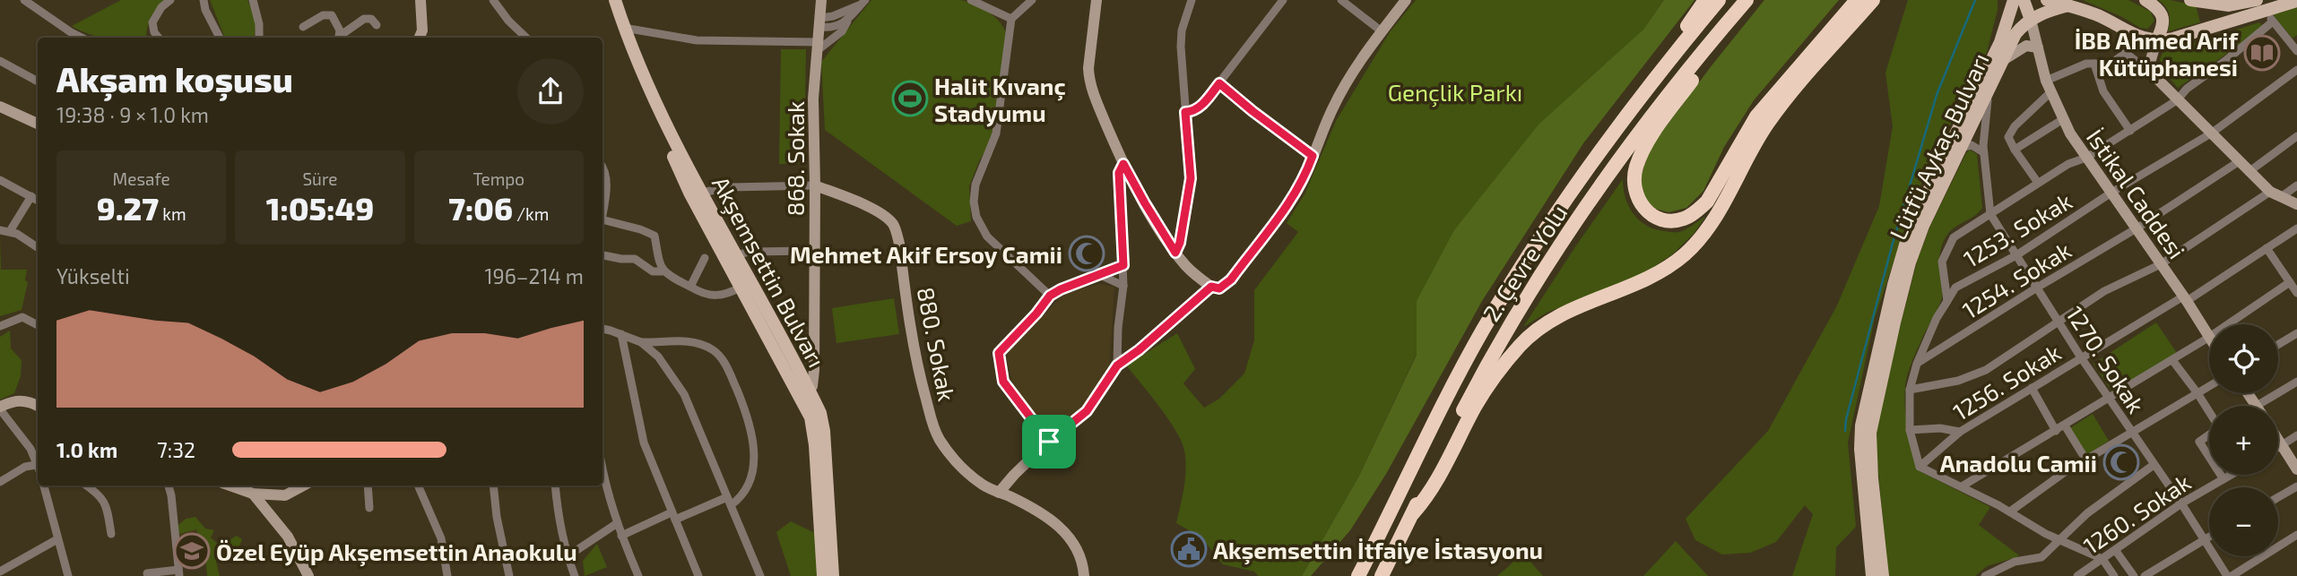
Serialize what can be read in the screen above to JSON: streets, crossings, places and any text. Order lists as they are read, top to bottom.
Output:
{
  "streets": {
    "highway": ["2. Çevre Yolu"],
    "main road": ["Lütfü Aykaç Bulvarı", "Akşemsettin Bulvarı"],
    "street": [
      "868. Sokak",
      "İstikal Caddesi",
      "1253. Sokak",
      "1254. Sokak",
      "880. Sokak",
      "1270. Sokak",
      "1256. Sokak",
      "1260. Sokak"
    ]
  },
  "crossings": [
    ["Lütfü Aykaç Bulvarı", "İstikal Caddesi"],
    ["Lütfü Aykaç Bulvarı", "1270. Sokak"],
    ["868. Sokak", "Akşemsettin Bulvarı"],
    ["868. Sokak", "880. Sokak"],
    ["İstikal Caddesi", "1253. Sokak"],
    ["İstikal Caddesi", "1254. Sokak"],
    ["İstikal Caddesi", "1256. Sokak"],
    ["1253. Sokak", "1254. Sokak"],
    ["1253. Sokak", "1270. Sokak"],
    ["1253. Sokak", "1256. Sokak"],
    ["1254. Sokak", "1270. Sokak"],
    ["1270. Sokak", "1256. Sokak"],
    ["1270. Sokak", "1260. Sokak"]
  ],
  "parks": ["Gençlik Parkı"],
  "places": {
    "library": ["İBB Ahmed Arif Kütüphanesi"],
    "sports": ["Halit Kıvanç Stadyumu"],
    "mosque": ["Mehmet Akif Ersoy Camii", "Anadolu Camii"],
    "public building": ["Akşemsettin İtfaiye İstasyonu"],
    "school or university": ["Özel Eyüp Akşemsettin Anaokulu"]
  },
  "page": {
    "heading": ["Akşam koşusu", "19:38 · 9 × 1.0 km"],
    "stats": [
      ["Mesafe", "9.27 km"],
      ["Süre", "1:05:49"],
      ["Tempo", "7:06 /km"]
    ],
    "chart": ["Yükselti", "196–214 m"],
    "map_buttons": ["+", "−"],
    "list": [
      {
        "name": "1.0 km",
        "note": "7:32"
      }
    ]
  }
}
